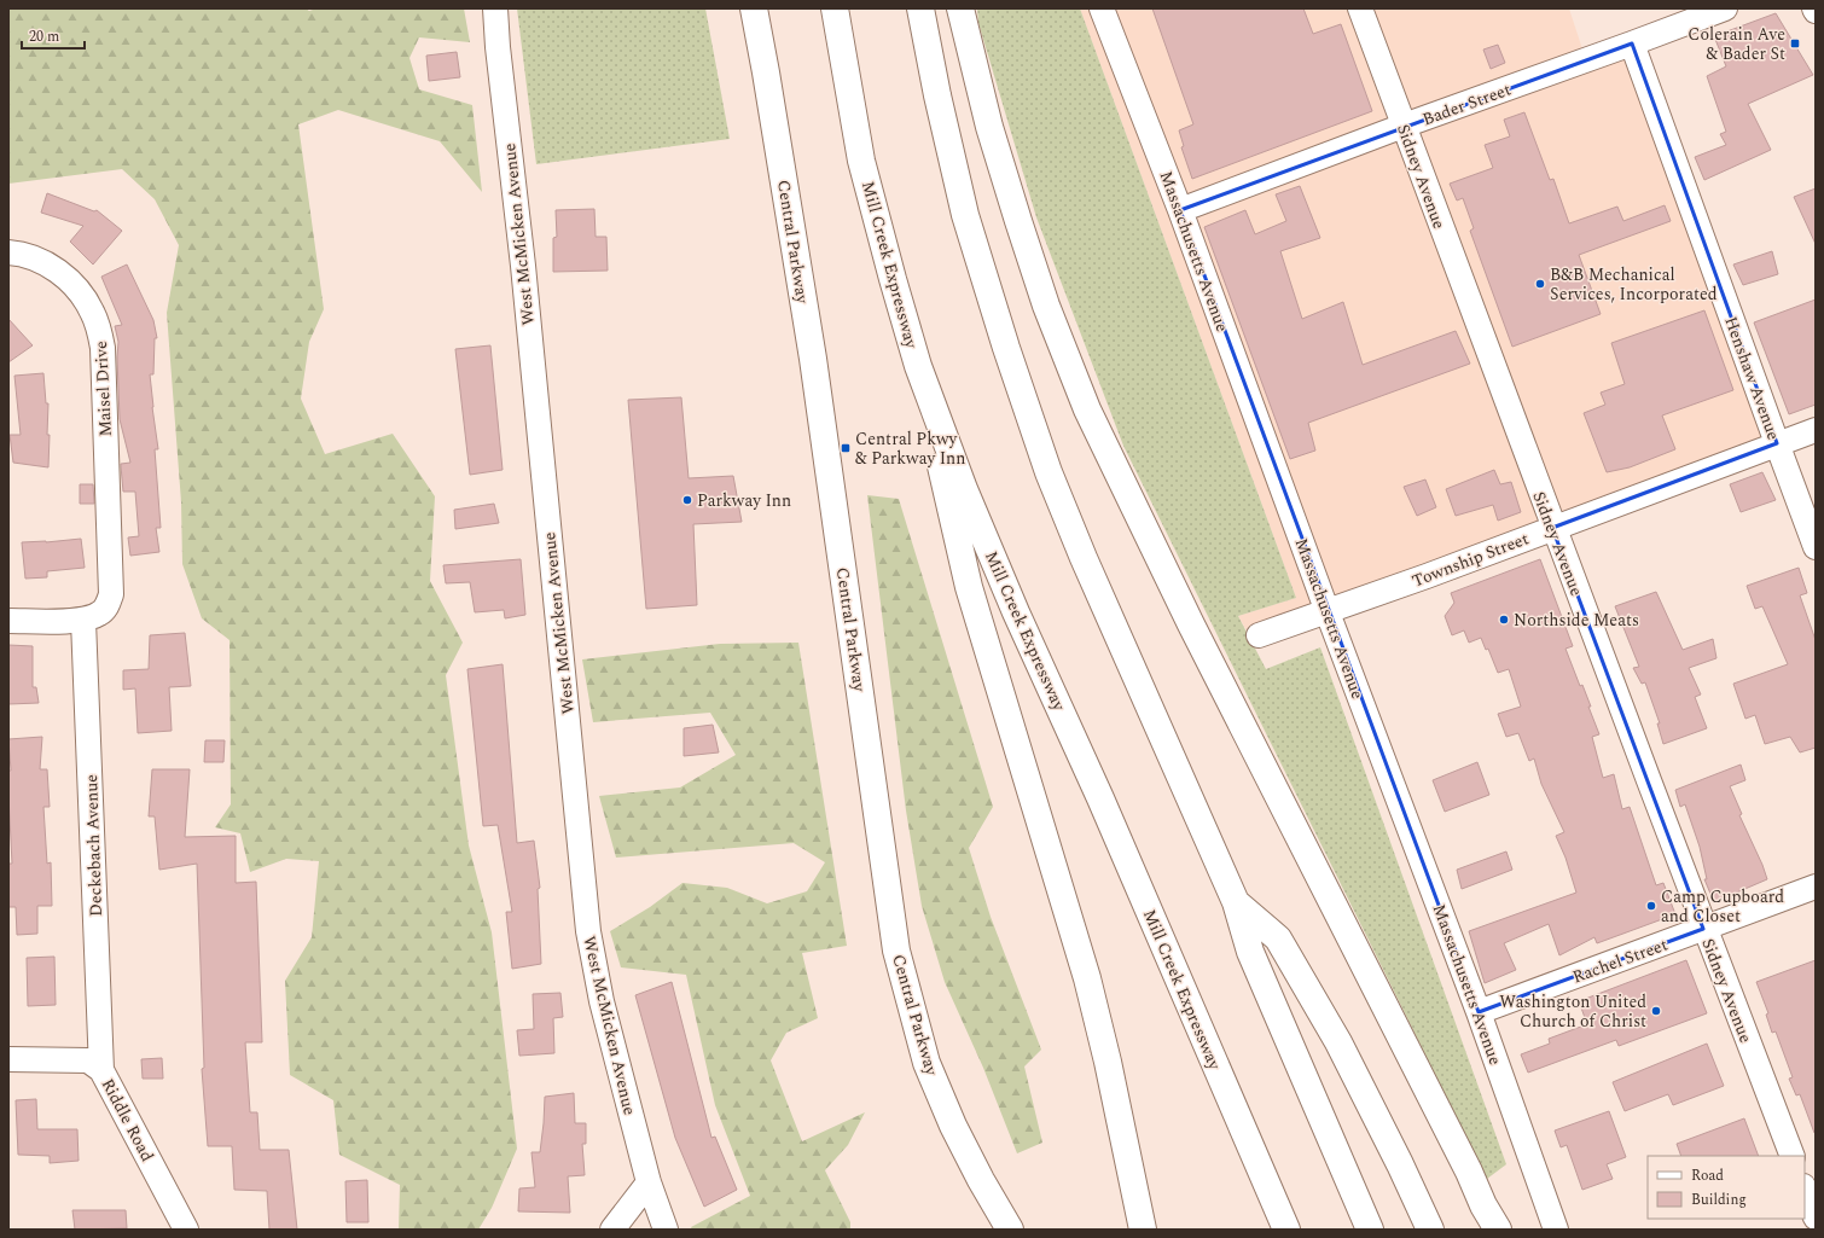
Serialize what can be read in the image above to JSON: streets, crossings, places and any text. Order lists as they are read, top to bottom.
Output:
{
  "streets": {
    "main road": ["Central Parkway", "Mill Creek Expressway"],
    "street": [
      "Bader Street",
      "Sidney Avenue",
      "West McMicken Avenue",
      "Massachusetts Avenue",
      "Henshaw Avenue",
      "Maisel Drive",
      "Township Street",
      "Deckebach Avenue",
      "Rachel Street",
      "Riddle Road"
    ]
  },
  "crossings": [
    ["Bader Street", "Sidney Avenue"],
    ["Bader Street", "Massachusetts Avenue"],
    ["Bader Street", "Henshaw Avenue"],
    ["Sidney Avenue", "Township Street"],
    ["Sidney Avenue", "Rachel Street"],
    ["Massachusetts Avenue", "Township Street"],
    ["Massachusetts Avenue", "Rachel Street"],
    ["Henshaw Avenue", "Township Street"],
    ["Maisel Drive", "Deckebach Avenue"],
    ["Deckebach Avenue", "Riddle Road"]
  ],
  "places": {
    "transit": ["Colerain Ave & Bader St", "Central Pkwy & Parkway Inn"],
    "other": [
      "B&B Mechanical Services, Incorporated",
      "Parkway Inn",
      "Northside Meats",
      "Camp Cupboard and Closet",
      "Washington United Church of Christ"
    ]
  },
  "legend": ["Road", "Building"],
  "scale_bar": "20 m"
}
